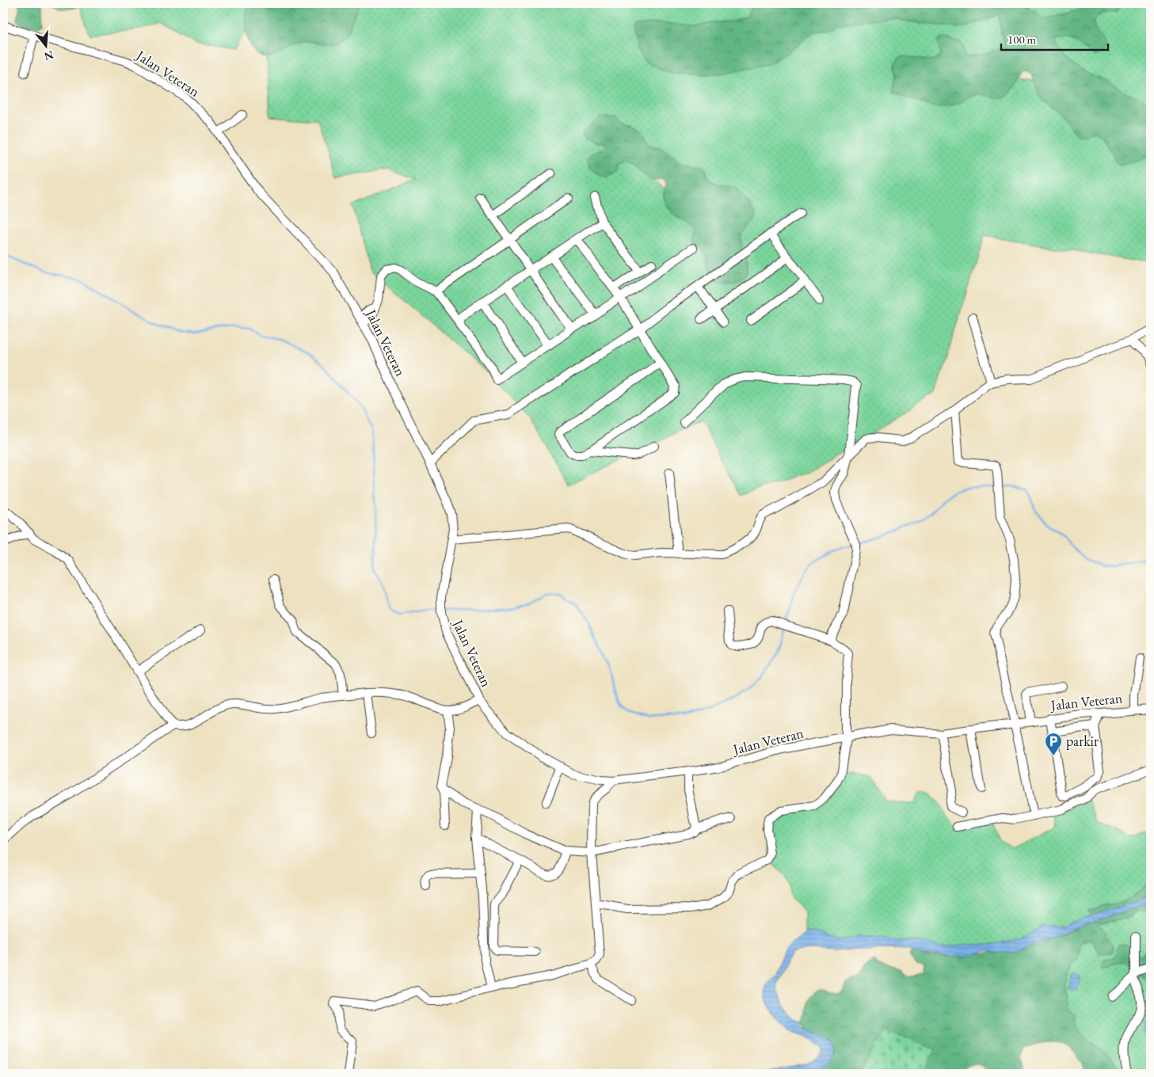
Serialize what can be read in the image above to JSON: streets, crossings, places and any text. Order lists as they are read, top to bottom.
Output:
{
  "streets": {
    "street": ["Jalan Veteran"]
  },
  "places": {
    "parking": ["parkir"]
  },
  "scale_bar": "100 m",
  "north": "bottom"
}
